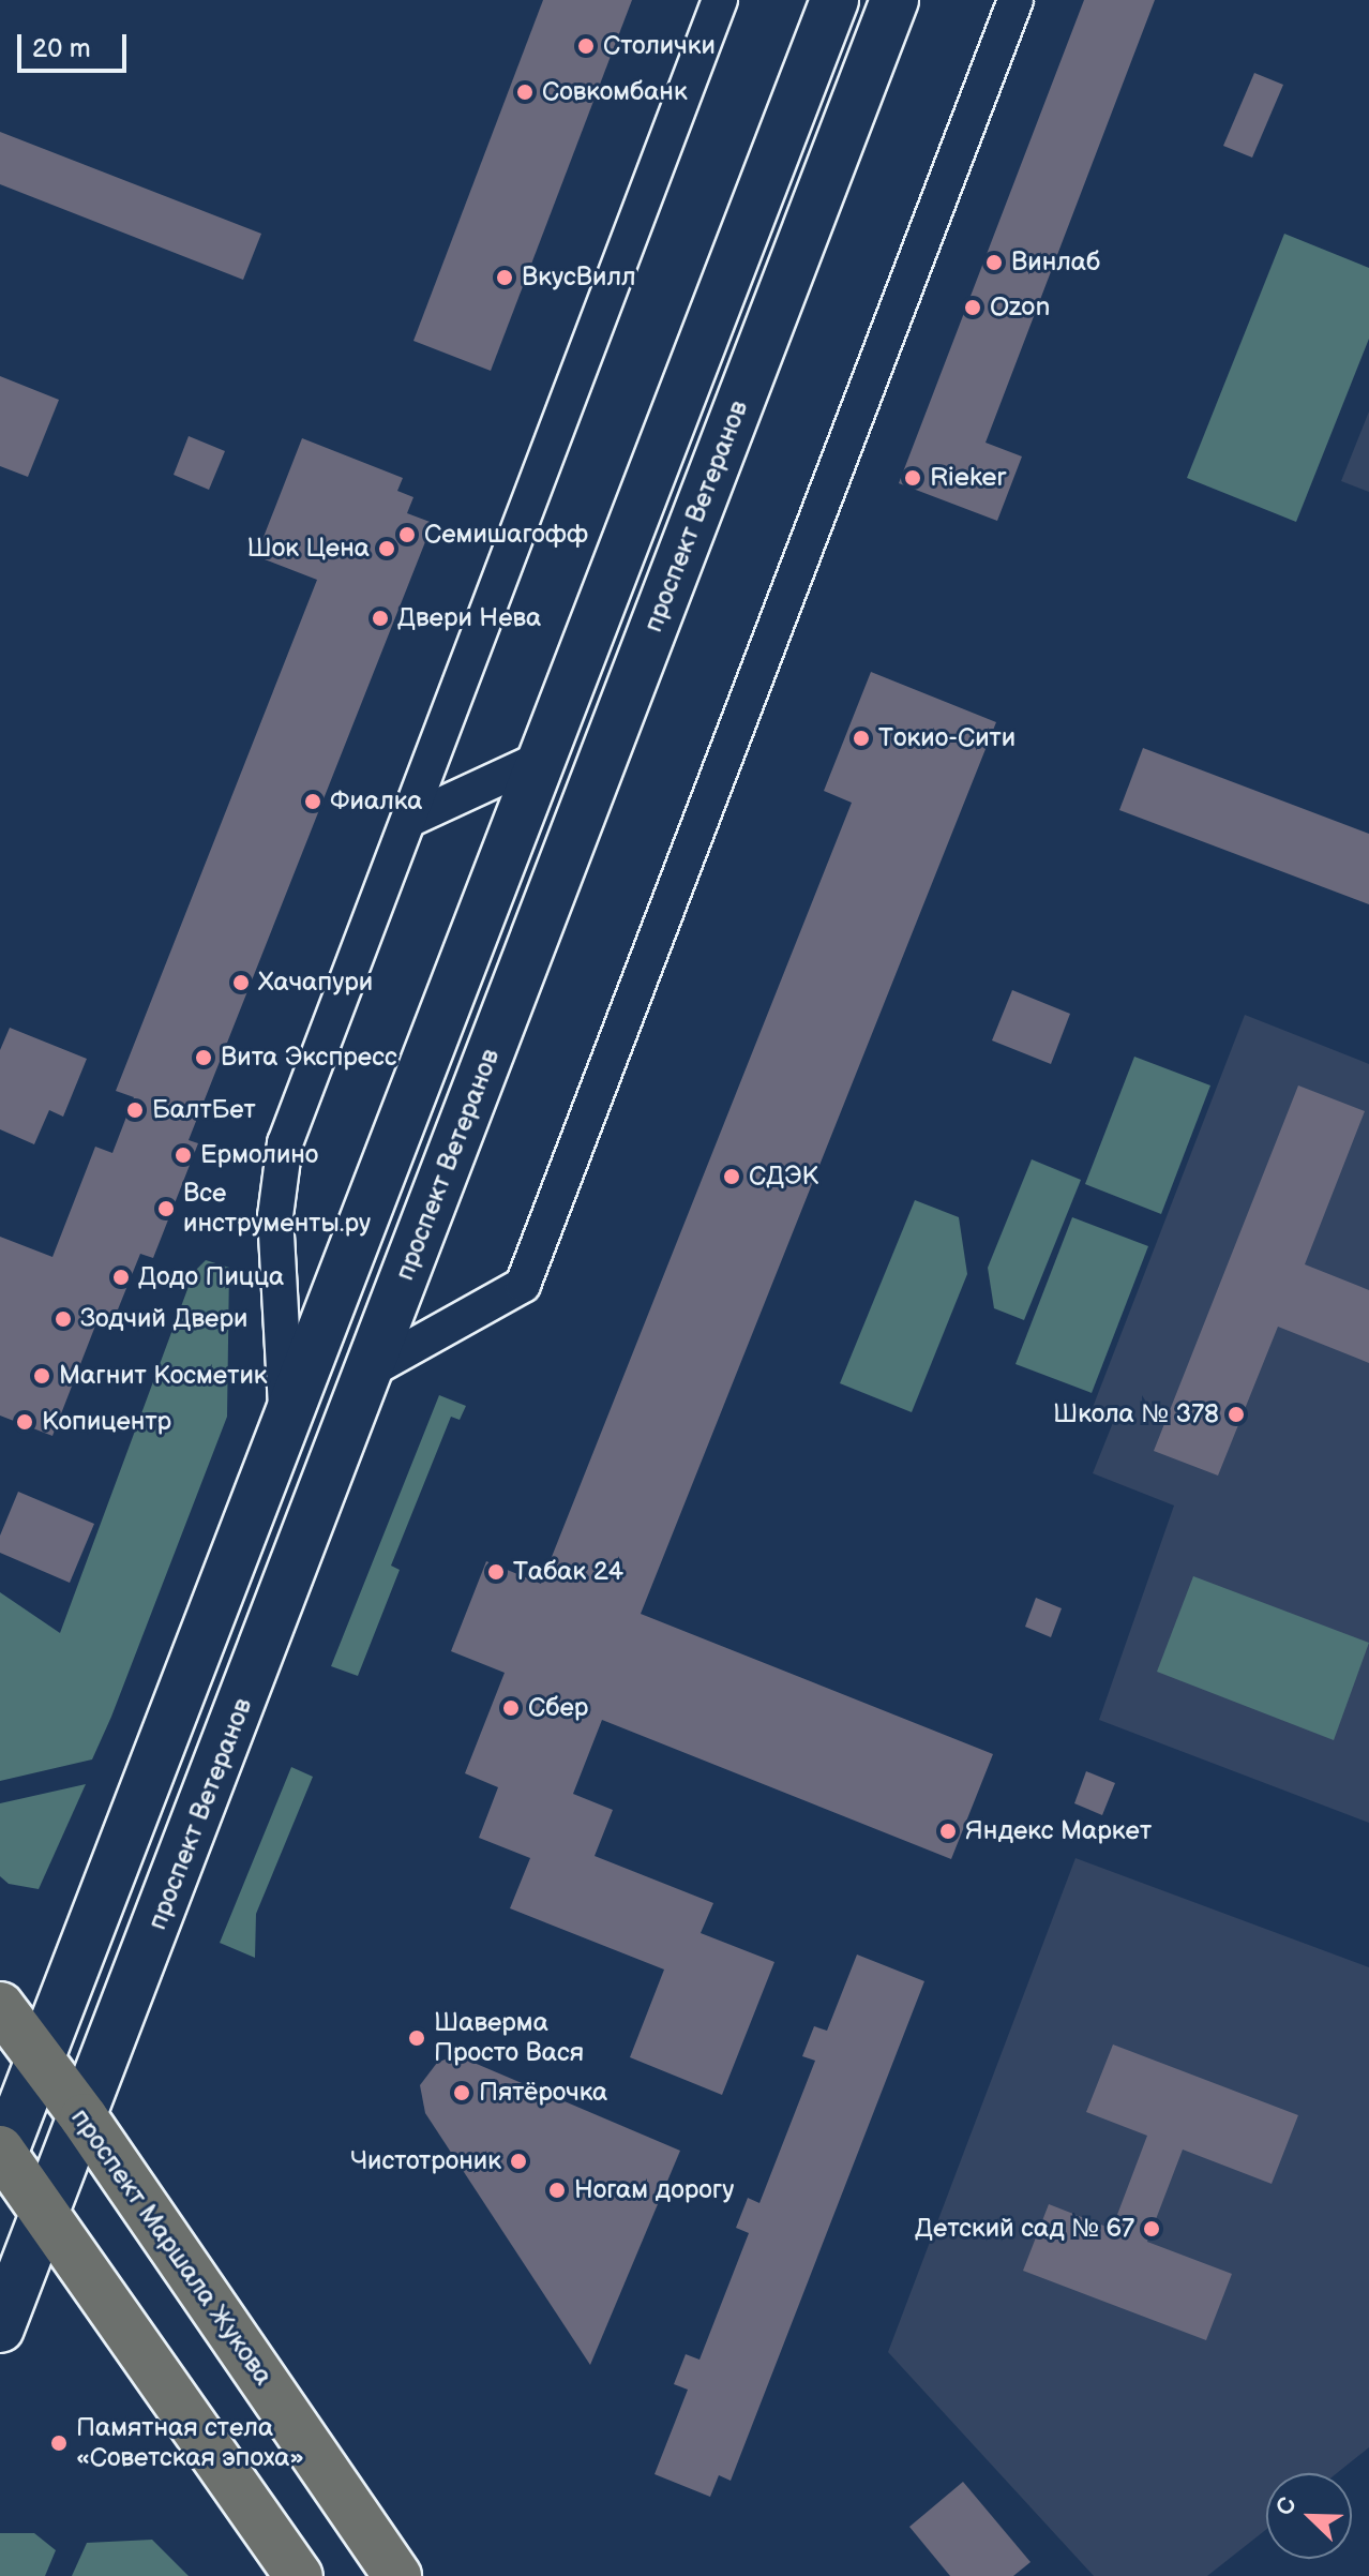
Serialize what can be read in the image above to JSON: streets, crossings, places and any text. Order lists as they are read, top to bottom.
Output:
{
  "streets": {
    "main road": ["проспект Ветеранов", "проспект Маршала Жукова"]
  },
  "crossings": [
    ["проспект Ветеранов", "проспект Маршала Жукова"]
  ],
  "places": [
    "Столички",
    "Совкомбанк",
    "Винлаб",
    "ВкусВилл",
    "Ozon",
    "Rieker",
    "Семишагофф",
    "Шок Цена",
    "Двери Нева",
    "Токио-Сити",
    "Фиалка",
    "Хачапури",
    "Вита Экспресс",
    "БалтБет",
    "Ермолино",
    "СДЭК",
    "Все инструменты.ру",
    "Додо Пицца",
    "Зодчий Двери",
    "Магнит Косметик",
    "Школа № 378",
    "Копицентр",
    "Табак 24",
    "Сбер",
    "Яндекс Маркет",
    "Шаверма Просто Вася",
    "Пятёрочка",
    "Чистотроник",
    "Ногам дорогу",
    "Детский сад № 67",
    "Памятная стела «Советская эпоха»"
  ],
  "scale_bar": "20 m",
  "north": "top left"
}
